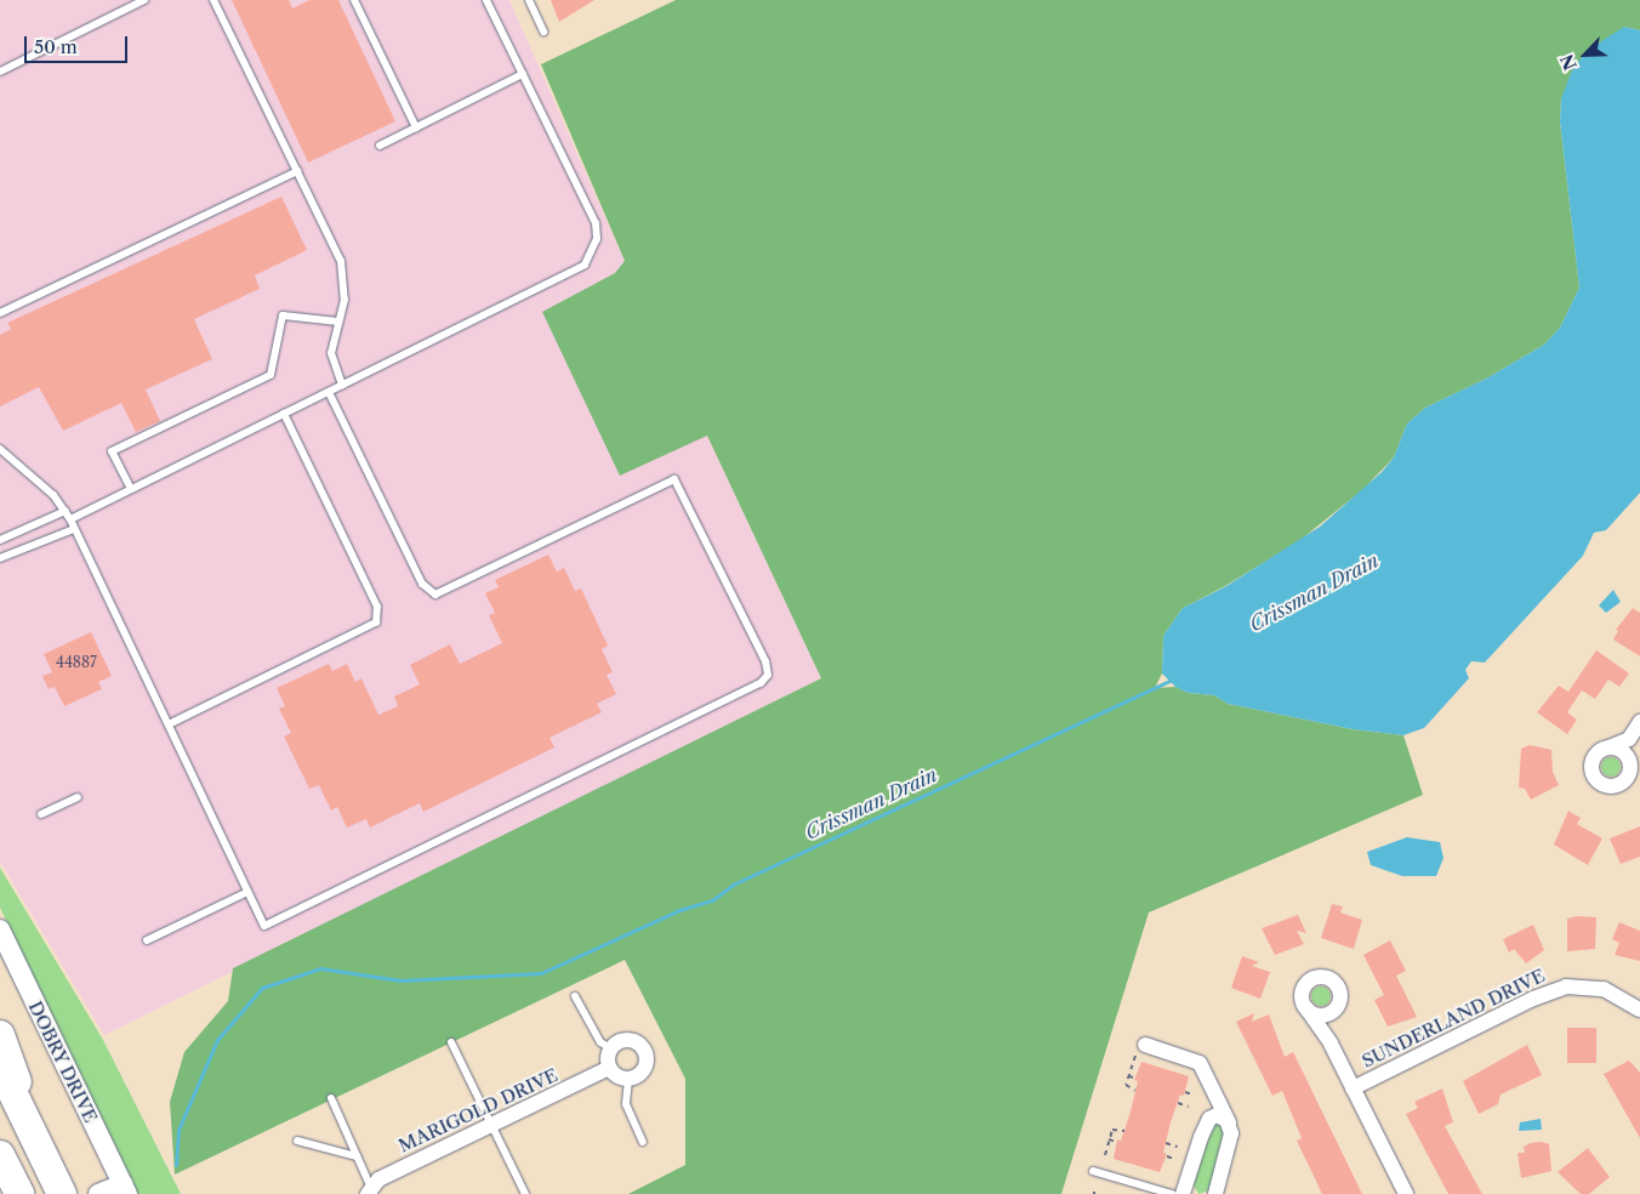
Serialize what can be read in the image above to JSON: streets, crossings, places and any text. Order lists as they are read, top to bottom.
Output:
{
  "streets": {
    "street": ["SUNDERLAND DRIVE", "DOBRY DRIVE", "MARIGOLD DRIVE"]
  },
  "water": ["Crissman Drain"],
  "house_numbers": ["44887"],
  "scale_bar": "50 m",
  "north": "bottom left"
}
